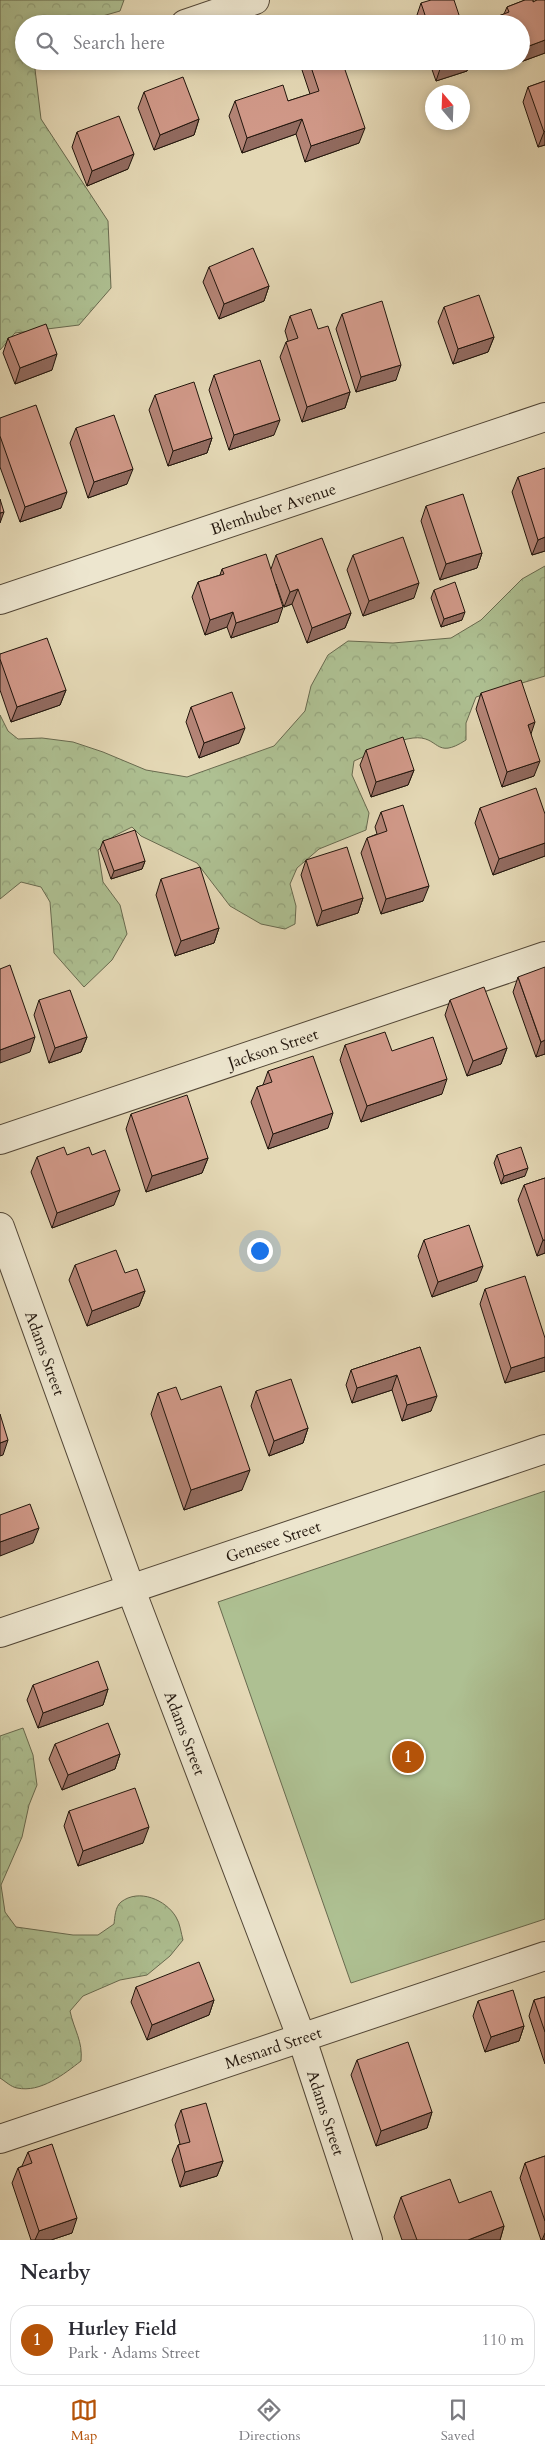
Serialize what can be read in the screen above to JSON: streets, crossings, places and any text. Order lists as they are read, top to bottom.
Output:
{
  "streets": {
    "street": [
      "Blemhuber Avenue",
      "Jackson Street",
      "Adams Street",
      "Genesee Street",
      "Mesnard Street"
    ]
  },
  "crossings": [
    ["Adams Street", "Genesee Street"],
    ["Adams Street", "Mesnard Street"]
  ],
  "north": "top",
  "page": {
    "search": "Search here",
    "pins": "1",
    "heading": "Nearby",
    "list": [
      {
        "mark": "1",
        "name": "Hurley Field",
        "note": "Park · Adams Street",
        "value": "110 m"
      }
    ],
    "nav": ["Map", "Directions", "Saved"]
  }
}
